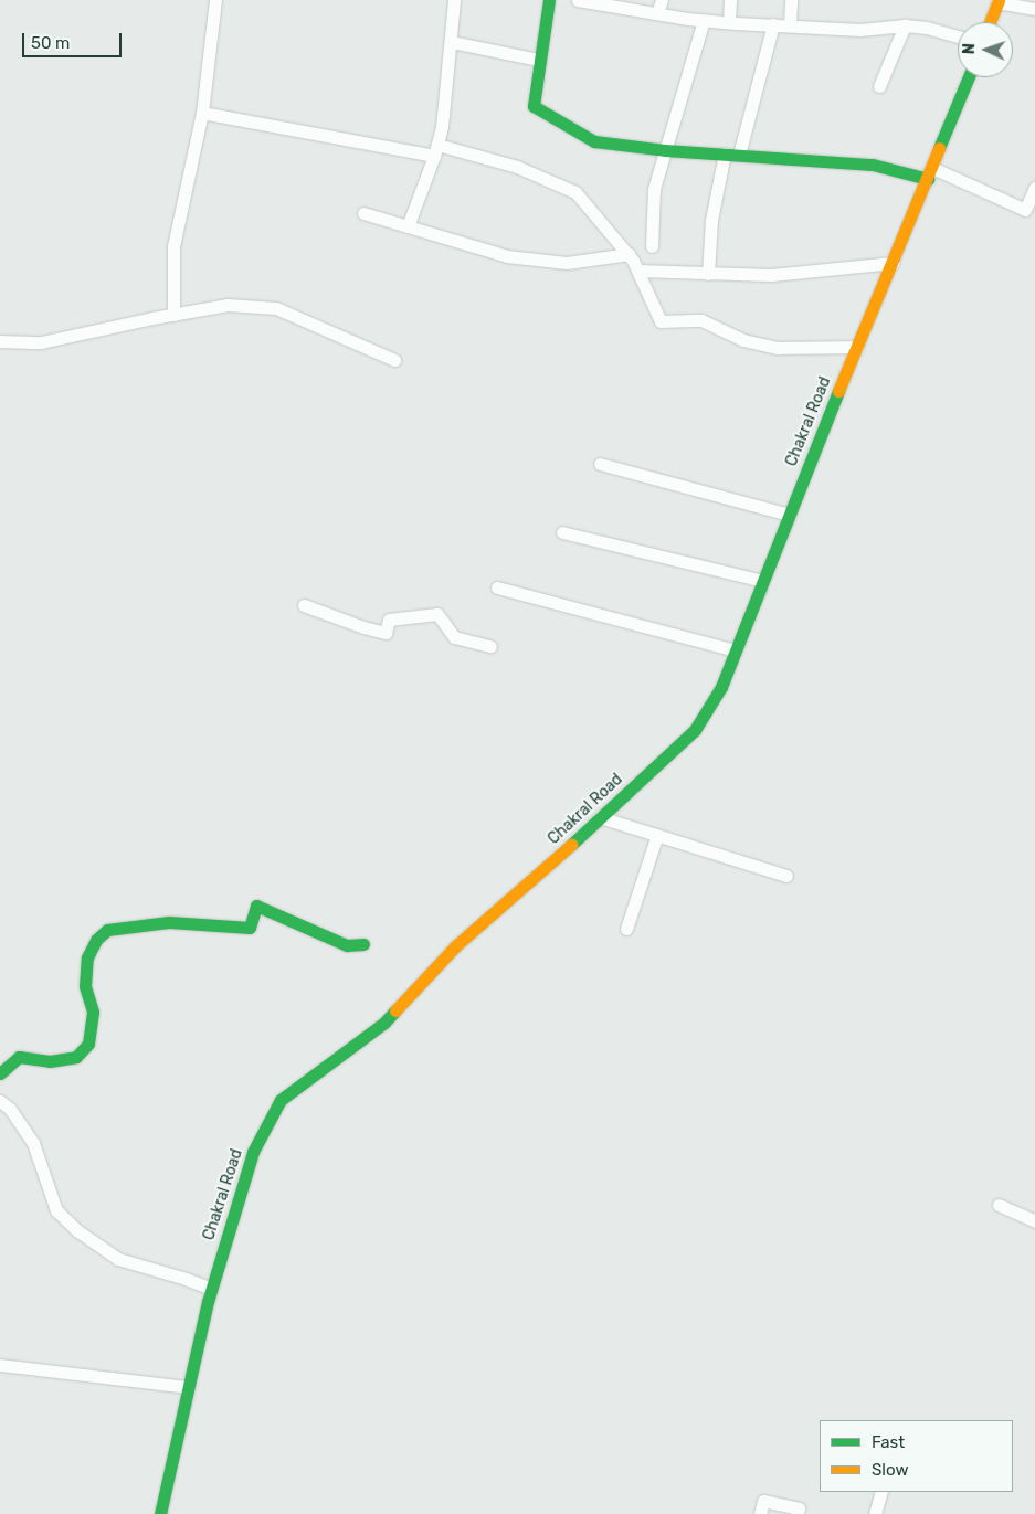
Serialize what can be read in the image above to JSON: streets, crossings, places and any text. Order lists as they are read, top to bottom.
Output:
{
  "streets": {
    "street": ["Chakral Road"]
  },
  "legend": ["Fast", "Slow"],
  "scale_bar": "50 m",
  "north": "left"
}
